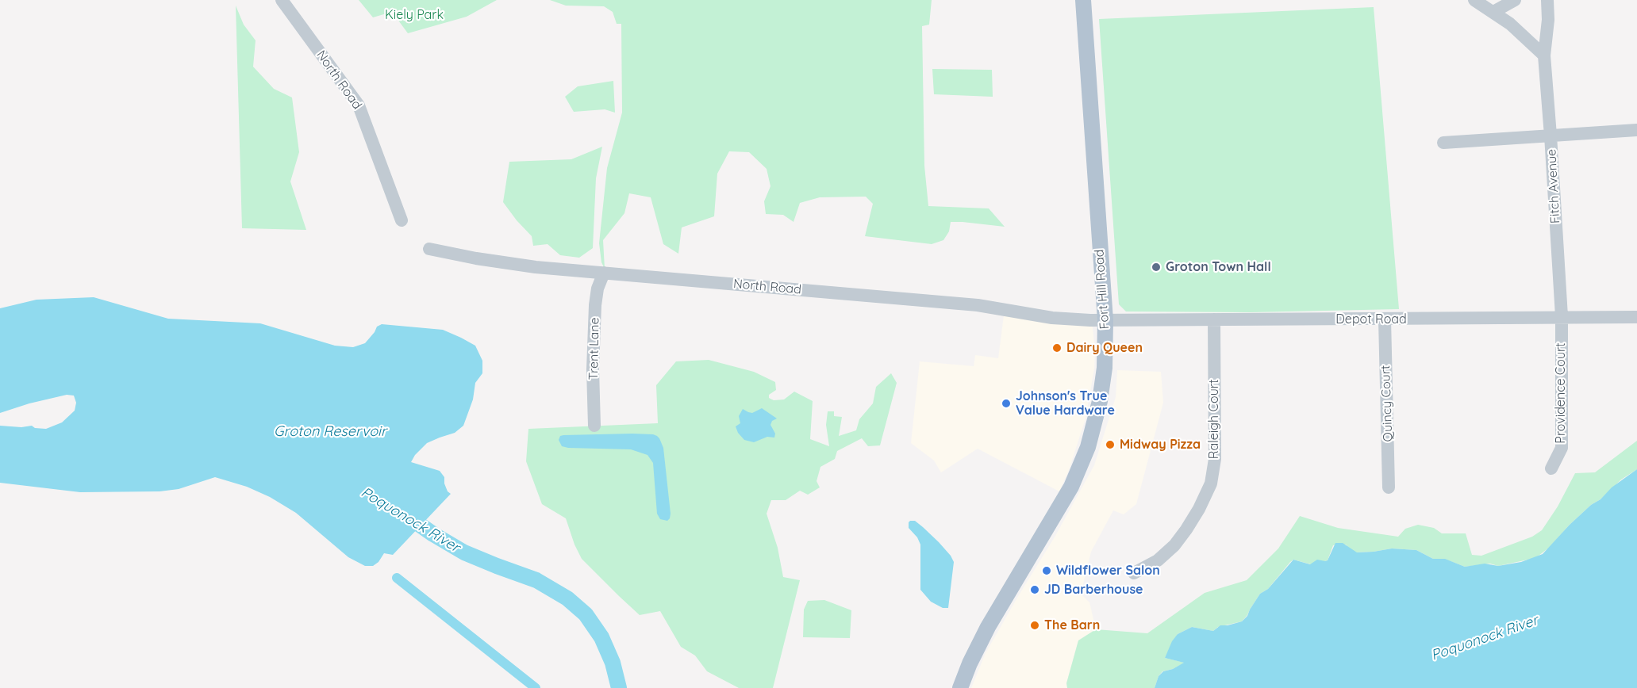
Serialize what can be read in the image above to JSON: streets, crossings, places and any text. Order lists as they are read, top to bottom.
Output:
{
  "streets": {
    "main road": ["Fort Hill Road"],
    "street": [
      "North Road",
      "Fitch Avenue",
      "Depot Road",
      "Trent Lane",
      "Providence Court",
      "Quincy Court",
      "Raleigh Court"
    ]
  },
  "crossings": [
    ["North Road", "Fort Hill Road"],
    ["North Road", "Depot Road"],
    ["North Road", "Trent Lane"],
    ["Fitch Avenue", "Depot Road"],
    ["Fitch Avenue", "Providence Court"],
    ["Fort Hill Road", "Depot Road"],
    ["Depot Road", "Providence Court"],
    ["Depot Road", "Quincy Court"],
    ["Depot Road", "Raleigh Court"]
  ],
  "water": ["Groton Reservoir", "Poquonock River"],
  "parks": ["Kiely Park"],
  "places": [
    "Groton Town Hall",
    "Dairy Queen",
    "Johnson's True Value Hardware",
    "Midway Pizza",
    "Wildflower Salon",
    "JD Barberhouse",
    "The Barn"
  ]
}
